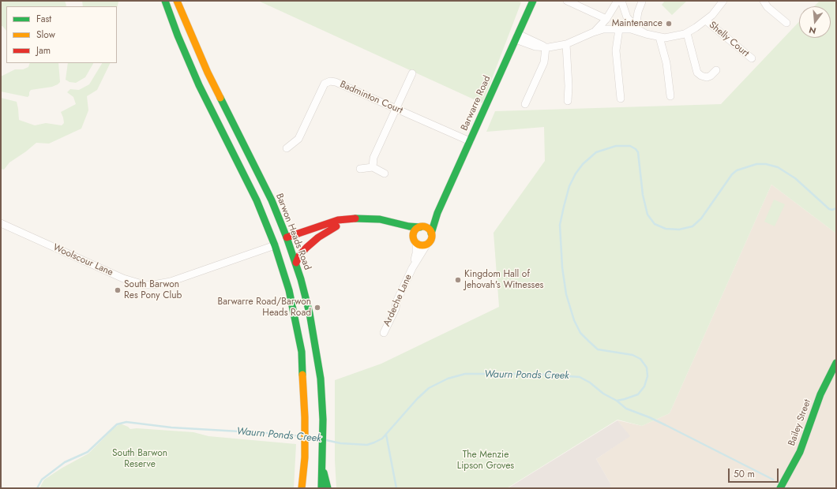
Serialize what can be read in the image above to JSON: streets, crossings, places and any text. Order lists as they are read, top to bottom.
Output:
{
  "streets": {
    "main road": ["Barwarre Road", "Barwon Heads Road", "Bailey Street"],
    "street": [
      "Shelly Court",
      "Badminton Court",
      "Woolscour Lane",
      "Ardeche Lane"
    ]
  },
  "crossings": [
    ["Badminton Court", "Barwarre Road"],
    ["Barwarre Road", "Ardeche Lane"]
  ],
  "water": ["Waurn Ponds Creek"],
  "parks": ["South Barwon Reserve", "The Menzie Lipson Groves"],
  "places": [
    "Maintenance",
    "Kingdom Hall of Jehovah's Witnesses",
    "South Barwon Res Pony Club",
    "Barwarre Road/Barwon Heads Road"
  ],
  "legend": ["Fast", "Slow", "Jam"],
  "scale_bar": "50 m",
  "north": "bottom"
}
